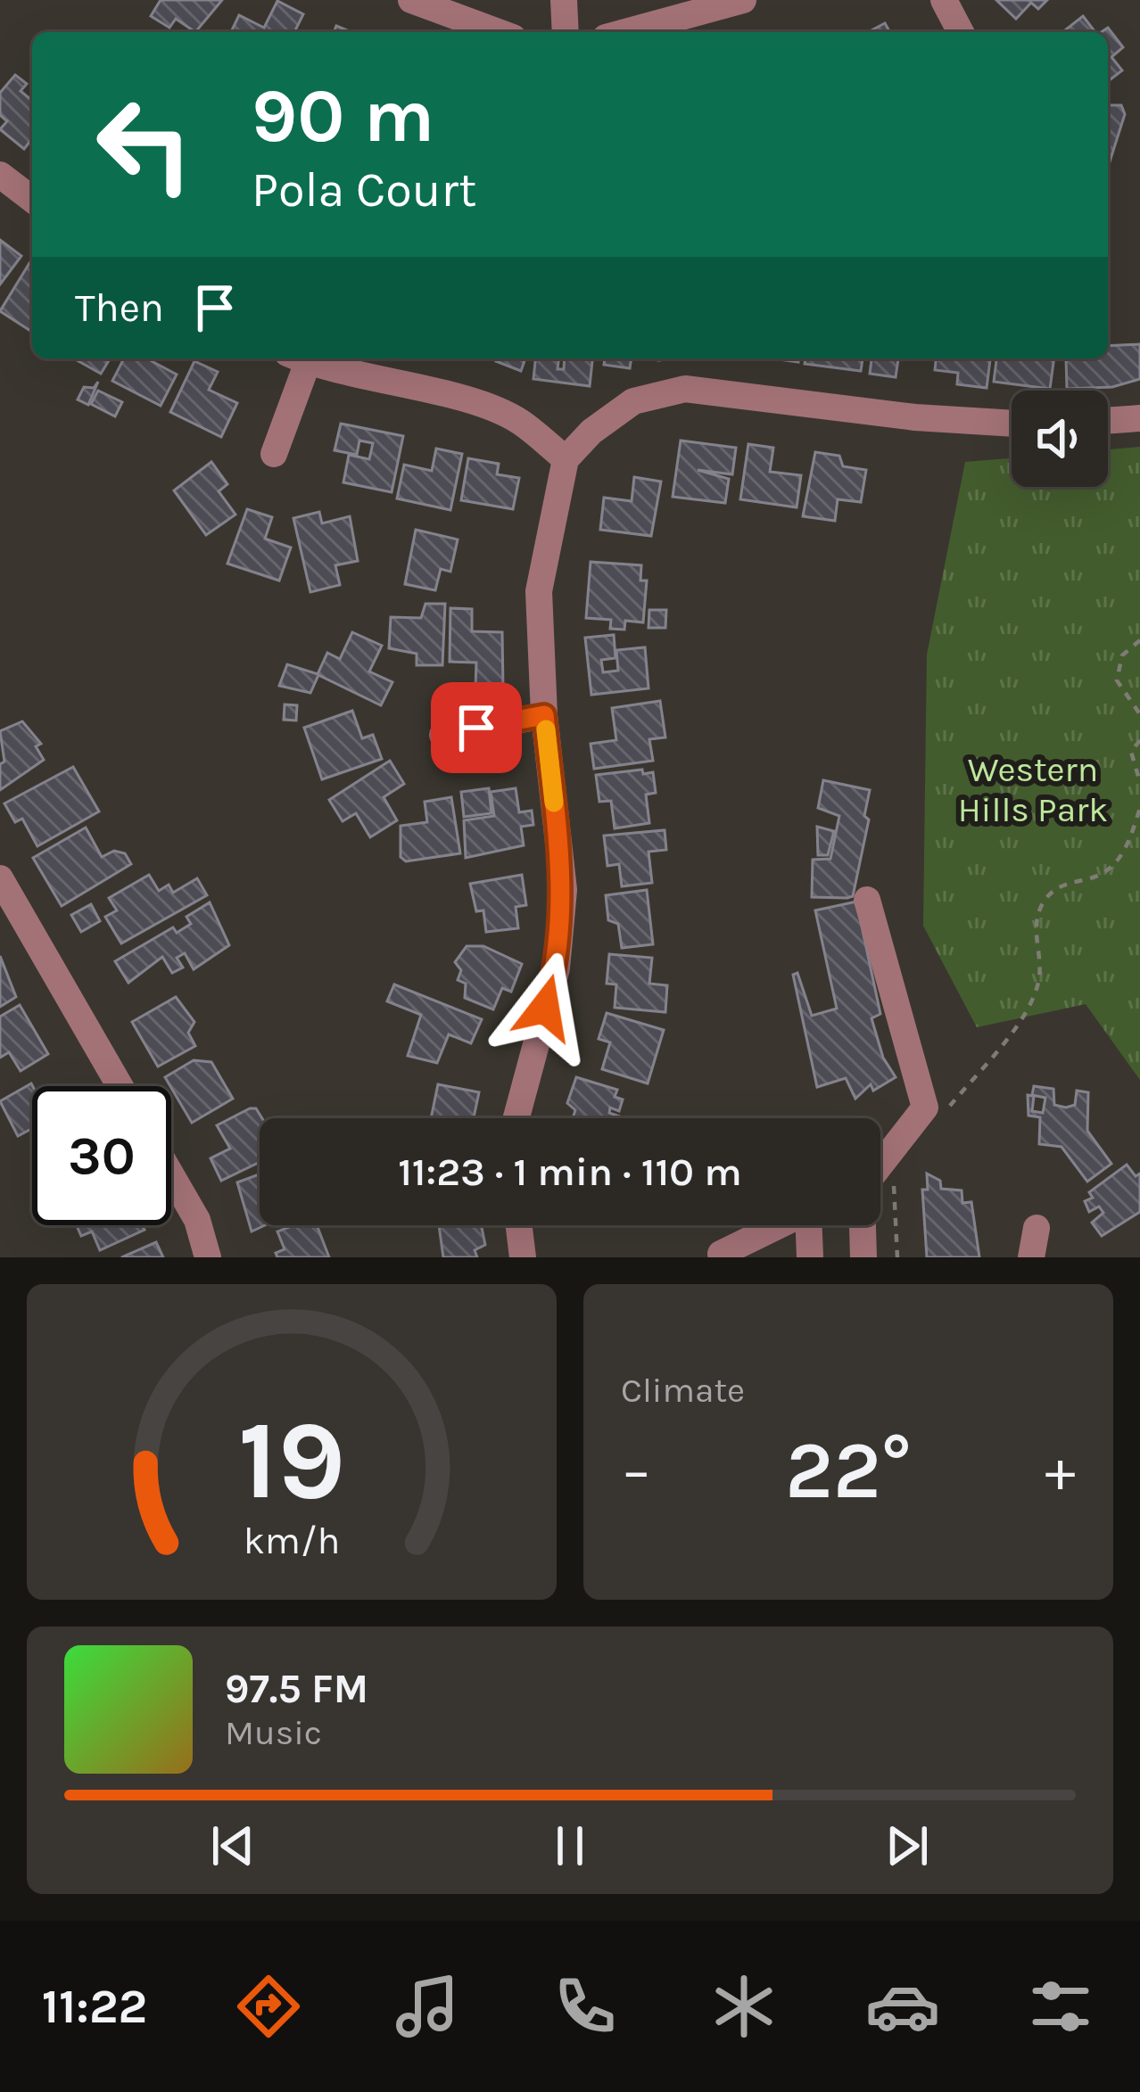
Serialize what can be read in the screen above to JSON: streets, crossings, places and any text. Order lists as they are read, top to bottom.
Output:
{
  "parks": ["Western Hills Park"],
  "page": {
    "turn": ["90 m", "Pola Court"],
    "then": "Then",
    "limit": "30",
    "trip": "11:23 · 1 min · 110 m",
    "tile": "Climate",
    "heat": ["−", "22°", "+"],
    "song": ["97.5 FM", "Music"],
    "tabs": "11:22",
    "gauge": ["19", "km/h"]
  }
}
